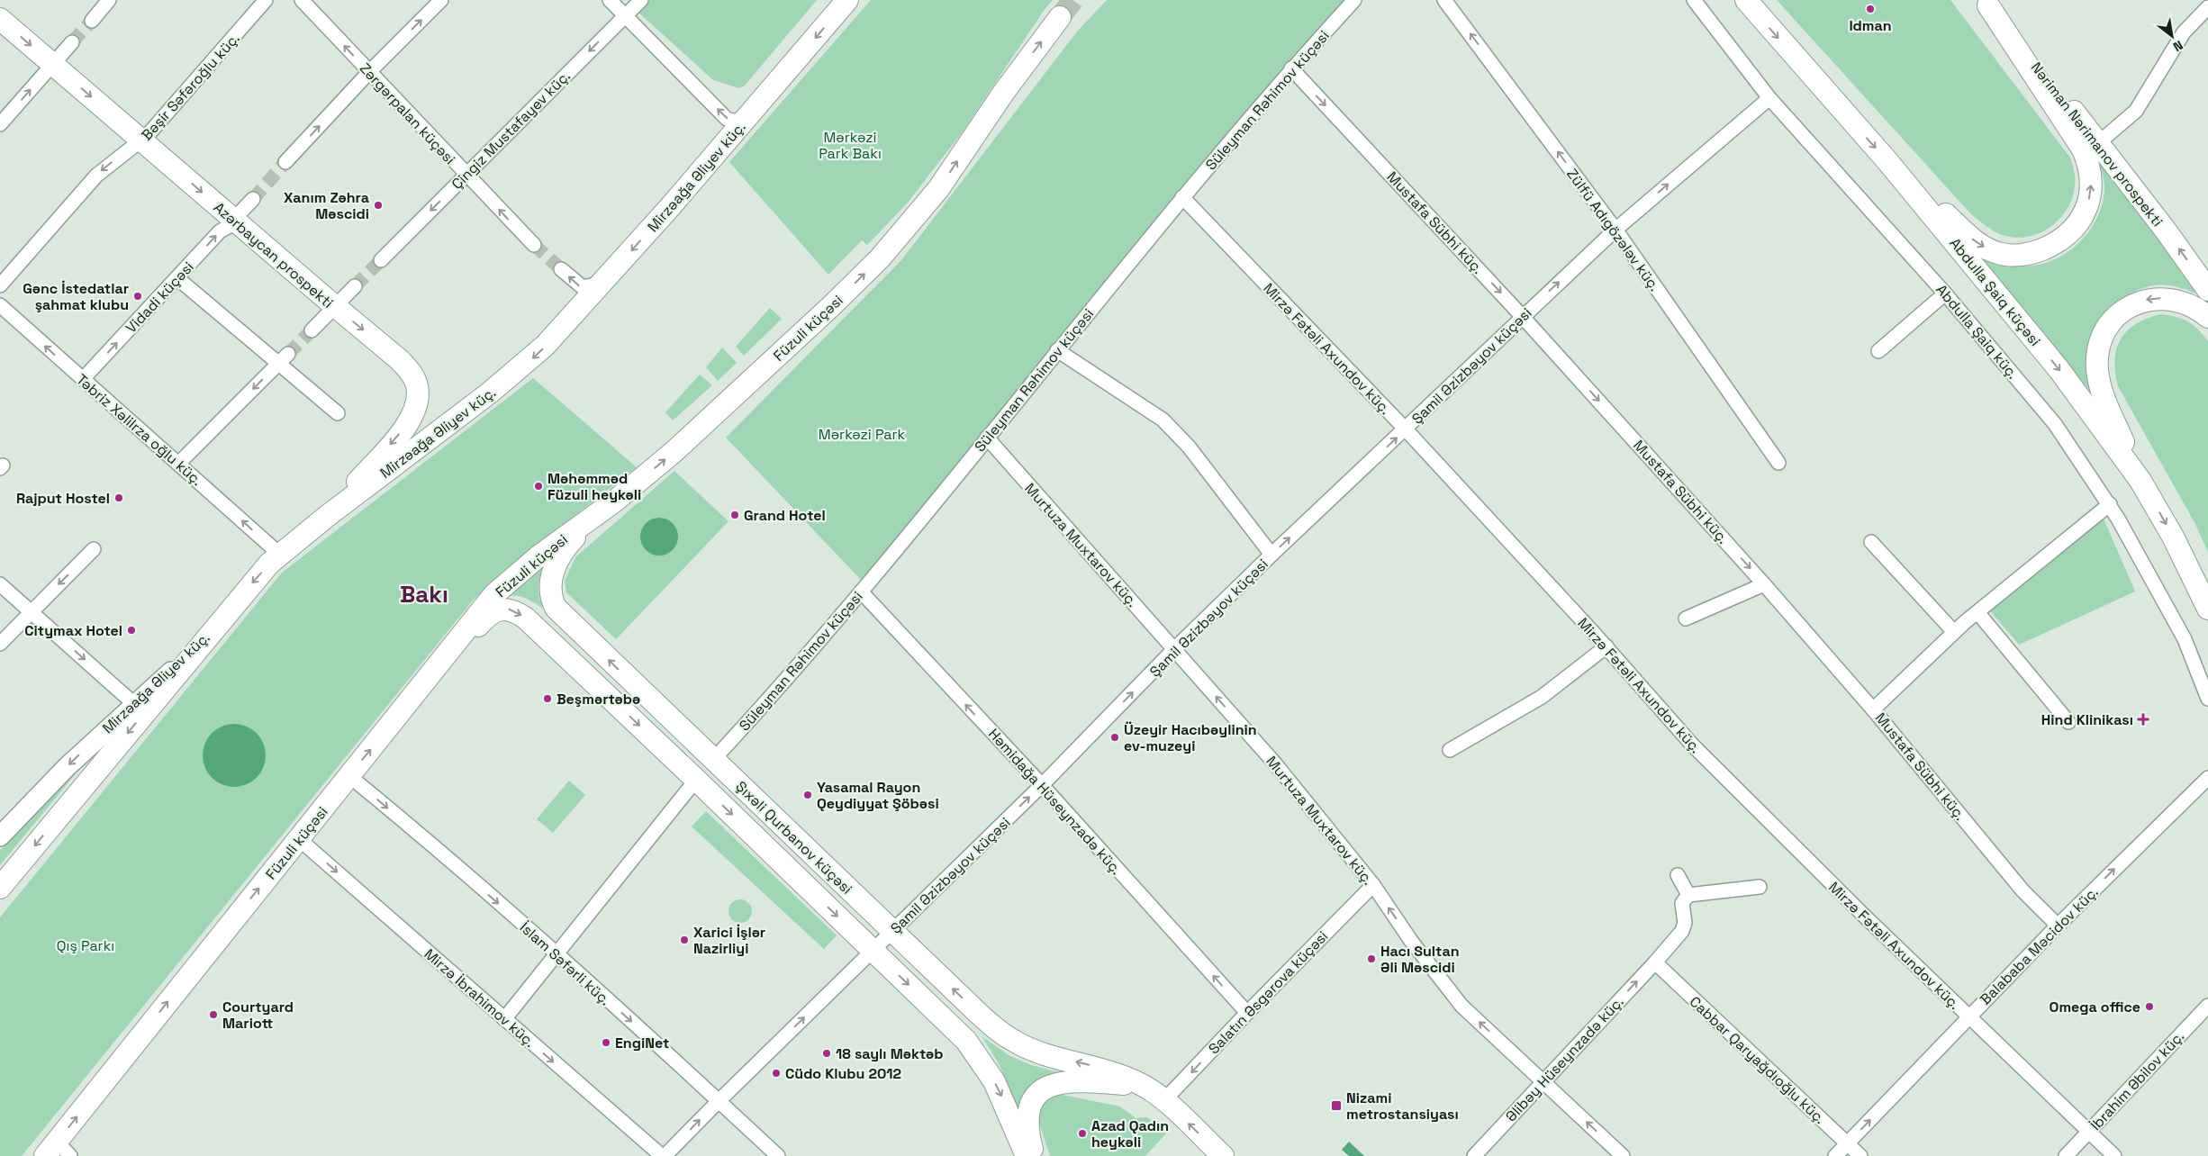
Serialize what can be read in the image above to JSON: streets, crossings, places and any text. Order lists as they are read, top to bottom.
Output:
{
  "streets": {
    "main road": [
      "Nəriman Nərimanov prospekti",
      "Mirzəağa Əliyev küç.",
      "Azərbaycan prospekti",
      "Abdulla Şaiq küçəsi",
      "Füzuli küçəsi",
      "Şıxəli Qurbanov küçəsi"
    ],
    "street": [
      "Bəşir Səfəroğlu küç.",
      "Süleyman Rəhimov küçəsi",
      "Zərgərpalan küçəsi",
      "Çingiz Mustafayev küç.",
      "Mustafa Sübhi küç.",
      "Zülfü Adıgözələv küç.",
      "Vidadi küçəsi",
      "Abdulla Şaiq küç.",
      "Mirzə Fətəli Axundov küç.",
      "Şamil Əzizbəyov küçəsi",
      "Təbriz Xəlilrza oğlu küç.",
      "Murtuza Muxtarov küç.",
      "Həmidağa Hüseynzadə küç.",
      "Balababa Məcidov küç.",
      "İslam Səfərli küç.",
      "Salatın Əsgərova küçəsi",
      "Mirzə İbrahimov küç.",
      "Əlibəy Hüseynzadə küç.",
      "Cabbar Qaryağdıoğlu küç.",
      "İbrahim Əbilov küç."
    ]
  },
  "crossings": [
    ["Bəşir Səfəroğlu küç.", "Azərbaycan prospekti"],
    ["Süleyman Rəhimov küçəsi", "Mustafa Sübhi küç."],
    ["Süleyman Rəhimov küçəsi", "Mirzə Fətəli Axundov küç."],
    ["Süleyman Rəhimov küçəsi", "Murtuza Muxtarov küç."],
    ["Süleyman Rəhimov küçəsi", "Həmidağa Hüseynzadə küç."],
    ["Süleyman Rəhimov küçəsi", "Şıxəli Qurbanov küçəsi"],
    ["Zərgərpalan küçəsi", "Çingiz Mustafayev küç."],
    ["Mirzəağa Əliyev küç.", "Azərbaycan prospekti"],
    ["Mirzəağa Əliyev küç.", "Təbriz Xəlilrza oğlu küç."],
    ["Mustafa Sübhi küç.", "Şamil Əzizbəyov küçəsi"],
    ["Mustafa Sübhi küç.", "Balababa Məcidov küç."],
    ["Zülfü Adıgözələv küç.", "Şamil Əzizbəyov küçəsi"],
    ["Azərbaycan prospekti", "Vidadi küçəsi"],
    ["Vidadi küçəsi", "Təbriz Xəlilrza oğlu küç."],
    ["Füzuli küçəsi", "Şıxəli Qurbanov küçəsi"],
    ["Füzuli küçəsi", "İslam Səfərli küç."],
    ["Füzuli küçəsi", "Mirzə İbrahimov küç."],
    ["Abdulla Şaiq küç.", "Şamil Əzizbəyov küçəsi"],
    ["Mirzə Fətəli Axundov küç.", "Şamil Əzizbəyov küçəsi"],
    ["Mirzə Fətəli Axundov küç.", "Balababa Məcidov küç."],
    ["Mirzə Fətəli Axundov küç.", "İbrahim Əbilov küç."],
    ["Şamil Əzizbəyov küçəsi", "Murtuza Muxtarov küç."],
    ["Şamil Əzizbəyov küçəsi", "Həmidağa Hüseynzadə küç."],
    ["Şamil Əzizbəyov küçəsi", "Şıxəli Qurbanov küçəsi"],
    ["Şamil Əzizbəyov küçəsi", "İslam Səfərli küç."],
    ["Şamil Əzizbəyov küçəsi", "Mirzə İbrahimov küç."],
    ["Murtuza Muxtarov küç.", "Salatın Əsgərova küçəsi"],
    ["Murtuza Muxtarov küç.", "Əlibəy Hüseynzadə küç."],
    ["Həmidağa Hüseynzadə küç.", "Salatın Əsgərova küçəsi"],
    ["Şıxəli Qurbanov küçəsi", "Salatın Əsgərova küçəsi"],
    ["Balababa Məcidov küç.", "Cabbar Qaryağdıoğlu küç."],
    ["Əlibəy Hüseynzadə küç.", "Cabbar Qaryağdıoğlu küç."]
  ],
  "one_way": [
    "Zərgərpalan küçəsi",
    "Çingiz Mustafayev küç.",
    "Nəriman Nərimanov prospekti",
    "Mirzəağa Əliyev küç.",
    "Mustafa Sübhi küç.",
    "Zülfü Adıgözələv küç.",
    "Abdulla Şaiq küçəsi",
    "Vidadi küçəsi",
    "Füzuli küçəsi",
    "Şamil Əzizbəyov küçəsi",
    "Təbriz Xəlilrza oğlu küç.",
    "Murtuza Muxtarov küç.",
    "Həmidağa Hüseynzadə küç.",
    "Balababa Məcidov küç.",
    "İslam Səfərli küç.",
    "Salatın Əsgərova küçəsi",
    "Mirzə İbrahimov küç.",
    "Əlibəy Hüseynzadə küç."
  ],
  "districts": ["Bakı"],
  "parks": ["Mərkəzi Park Bakı", "Mərkəzi Park", "Qış Parkı"],
  "places": {
    "other": [
      "Idman",
      "Xanım Zəhra Məscidi",
      "Gənc İstedatlar şahmat klubu",
      "Məhəmməd Füzuli heykəli",
      "Rajput Hostel",
      "Grand Hotel",
      "Citymax Hotel",
      "Beşmərtəbə",
      "Üzeyir Hacıbəylinin ev-muzeyi",
      "Yasamal Rayon Qeydiyyat Şöbəsi",
      "Xarici İşlər Nazirliyi",
      "Hacı Sultan Əli Məscidi",
      "Omega office",
      "Courtyard Mariott",
      "EngiNet",
      "18 saylı Məktəb",
      "Cüdo Klubu 2012",
      "Azad Qadın heykəli"
    ],
    "health": ["Hind Klinikası"],
    "transit": ["Nizami metrostansiyası"]
  },
  "north": "bottom right"
}
